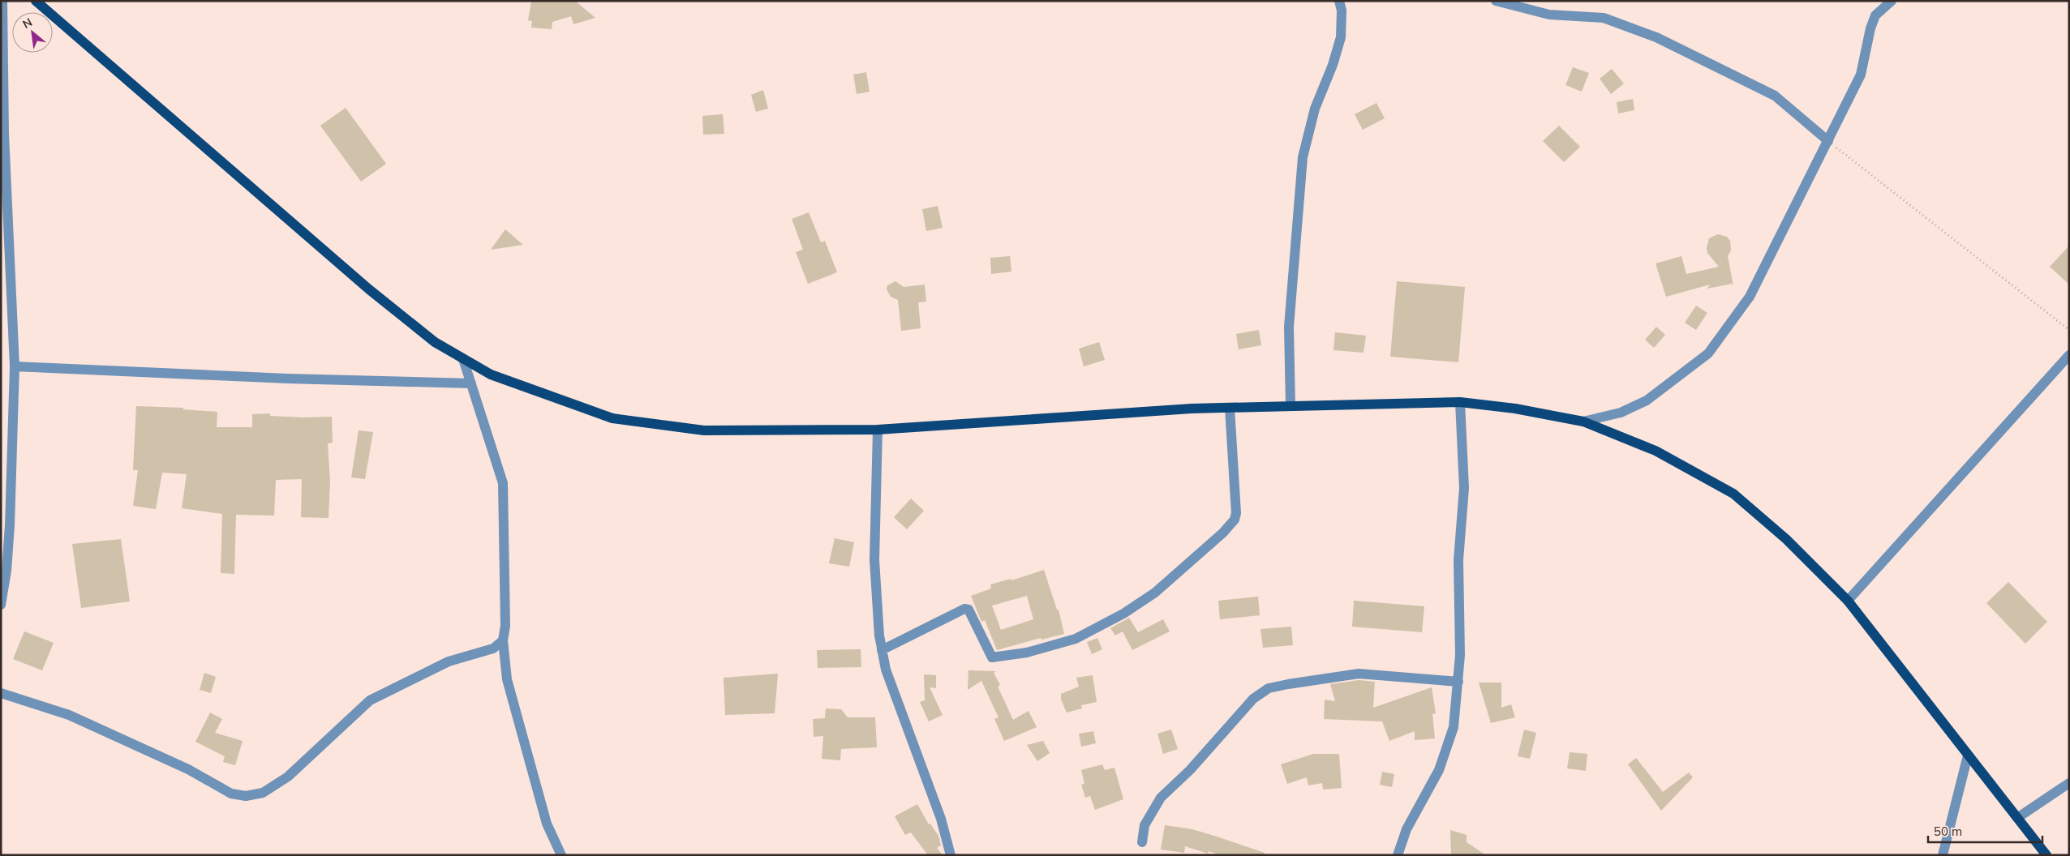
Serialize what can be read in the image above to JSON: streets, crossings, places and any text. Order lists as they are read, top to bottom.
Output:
{
  "scale_bar": "50 m",
  "north": "top left"
}
